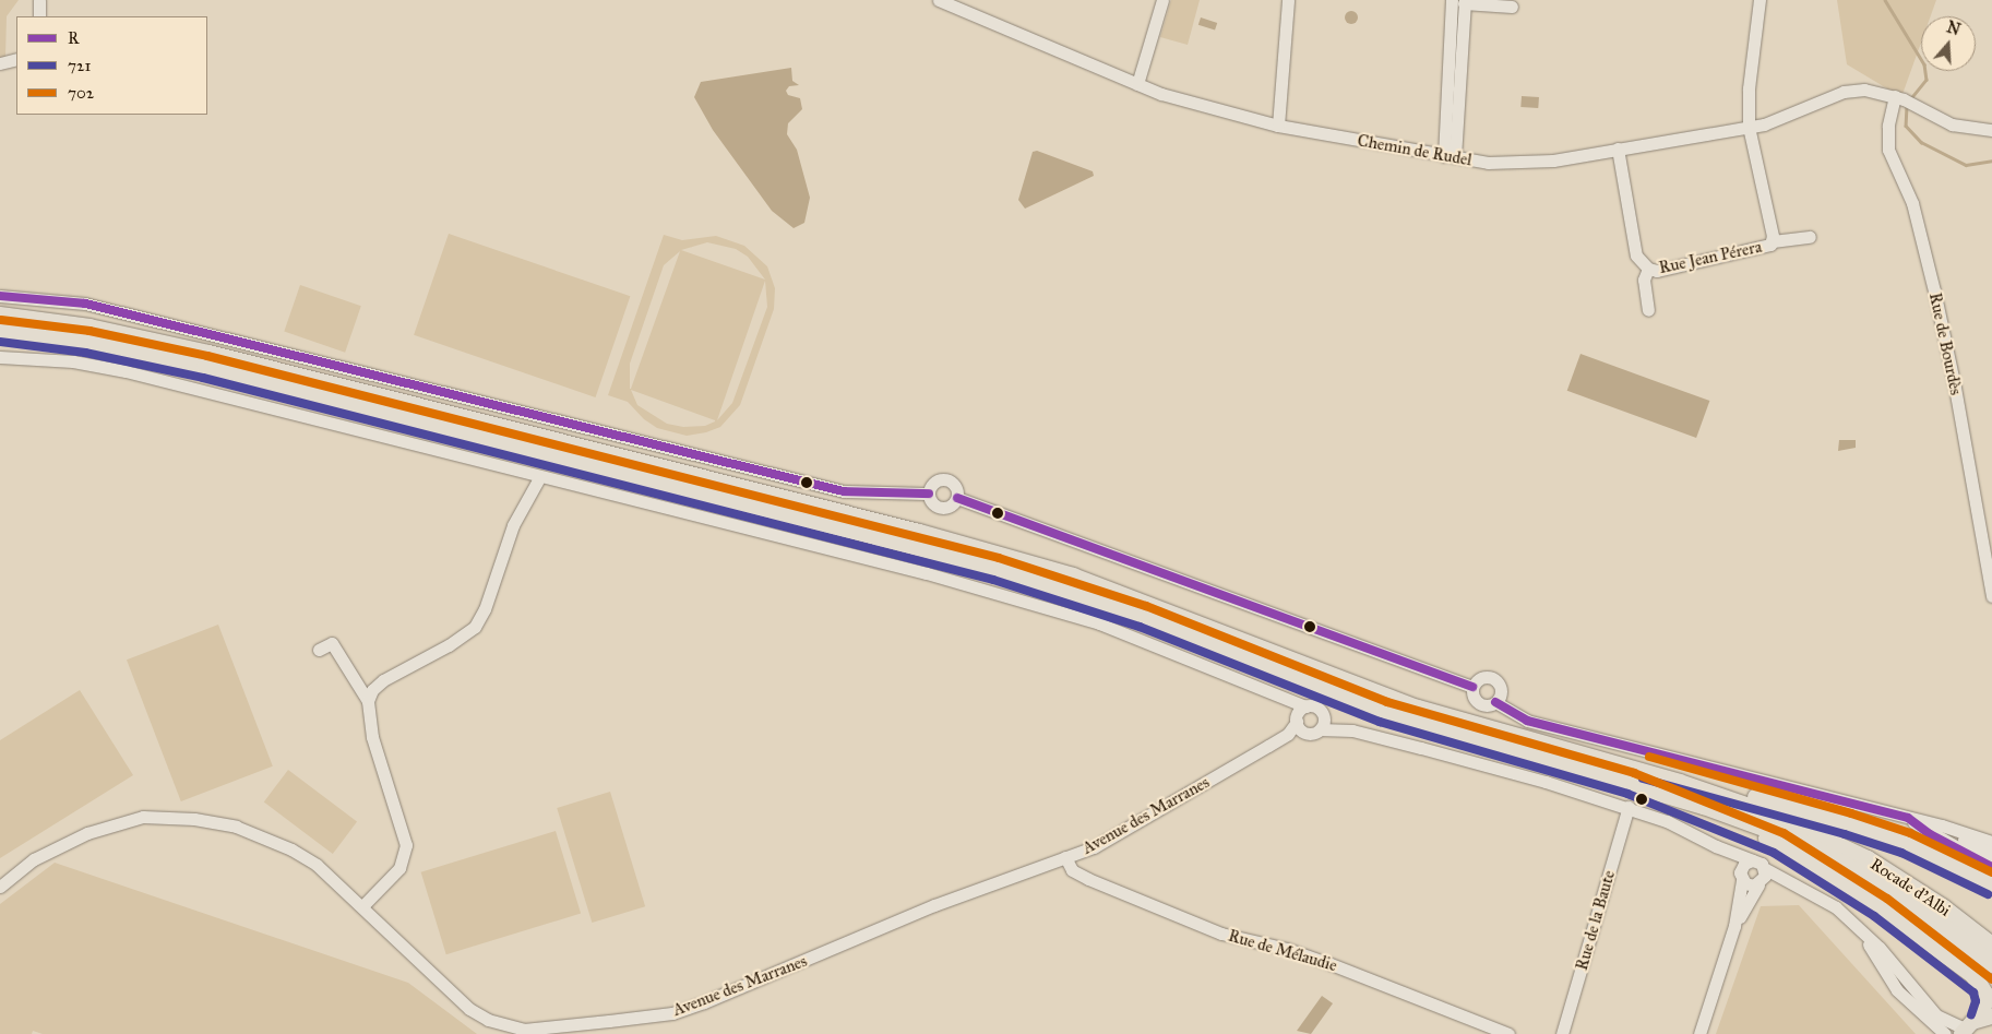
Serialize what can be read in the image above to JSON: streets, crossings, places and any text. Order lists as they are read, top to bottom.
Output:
{
  "streets": {
    "highway": ["Rocade d'Albi"],
    "street": [
      "Chemin de Rudel",
      "Rue Jean Pérera",
      "Rue de Bourdès",
      "Avenue des Marranes",
      "Rue de la Baute",
      "Rue de Mélaudie"
    ]
  },
  "crossings": [
    ["Chemin de Rudel", "Rue Jean Pérera"],
    ["Chemin de Rudel", "Rue de Bourdès"],
    ["Avenue des Marranes", "Rue de Mélaudie"]
  ],
  "lines": ["transit line R", "transit line 702", "transit line 721"],
  "legend": ["R", "721", "702"],
  "north": "top"
}
